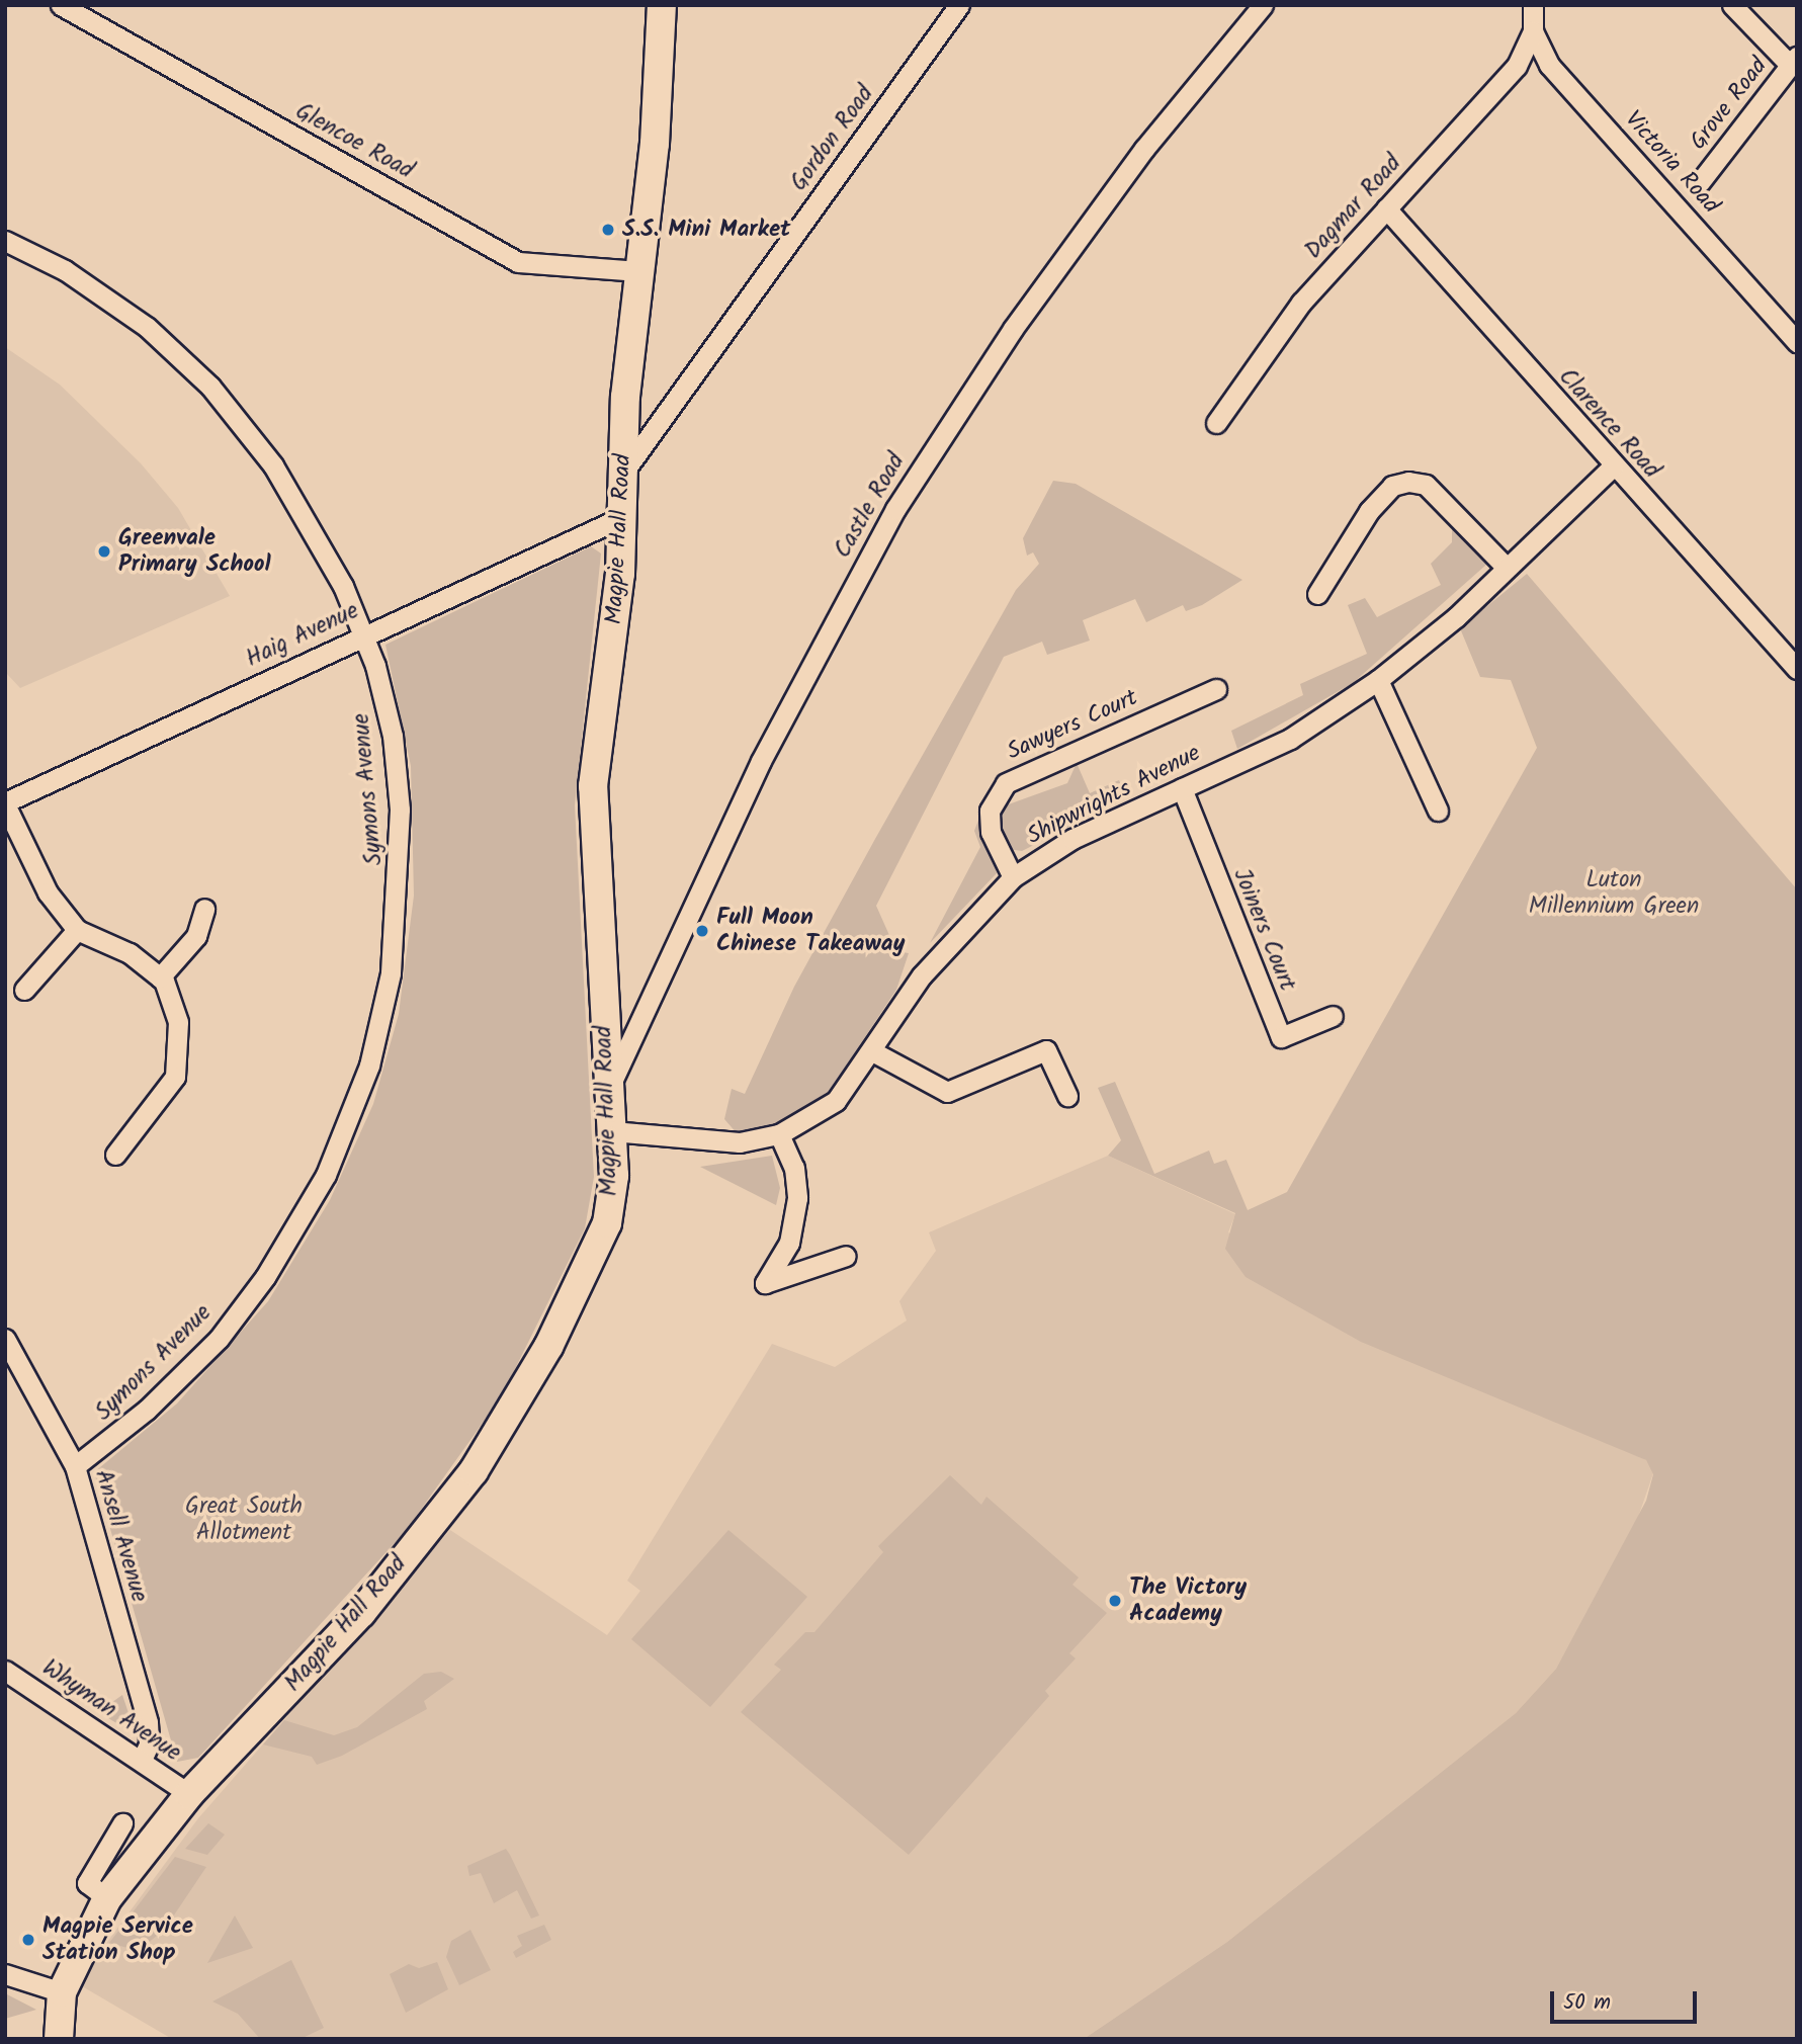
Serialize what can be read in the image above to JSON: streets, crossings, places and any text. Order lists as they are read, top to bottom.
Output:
{
  "streets": {
    "street": [
      "Grove Road",
      "Gordon Road",
      "Glencoe Road",
      "Victoria Road",
      "Dagmar Road",
      "Clarence Road",
      "Castle Road",
      "Magpie Hall Road",
      "Haig Avenue",
      "Sawyers Court",
      "Symons Avenue",
      "Shipwrights Avenue",
      "Joiners Court",
      "Ansell Avenue",
      "Whyman Avenue"
    ]
  },
  "crossings": [
    ["Gordon Road", "Magpie Hall Road"],
    ["Glencoe Road", "Magpie Hall Road"],
    ["Victoria Road", "Dagmar Road"],
    ["Dagmar Road", "Clarence Road"],
    ["Clarence Road", "Shipwrights Avenue"],
    ["Castle Road", "Magpie Hall Road"],
    ["Magpie Hall Road", "Haig Avenue"],
    ["Magpie Hall Road", "Shipwrights Avenue"],
    ["Magpie Hall Road", "Whyman Avenue"],
    ["Haig Avenue", "Symons Avenue"],
    ["Sawyers Court", "Shipwrights Avenue"],
    ["Symons Avenue", "Ansell Avenue"],
    ["Shipwrights Avenue", "Joiners Court"],
    ["Ansell Avenue", "Whyman Avenue"]
  ],
  "parks": ["Luton Millennium Green", "Great South Allotment"],
  "places": [
    "S.S. Mini Market",
    "Greenvale Primary School",
    "Full Moon Chinese Takeaway",
    "The Victory Academy",
    "Magpie Service Station Shop"
  ],
  "scale_bar": "50 m"
}
